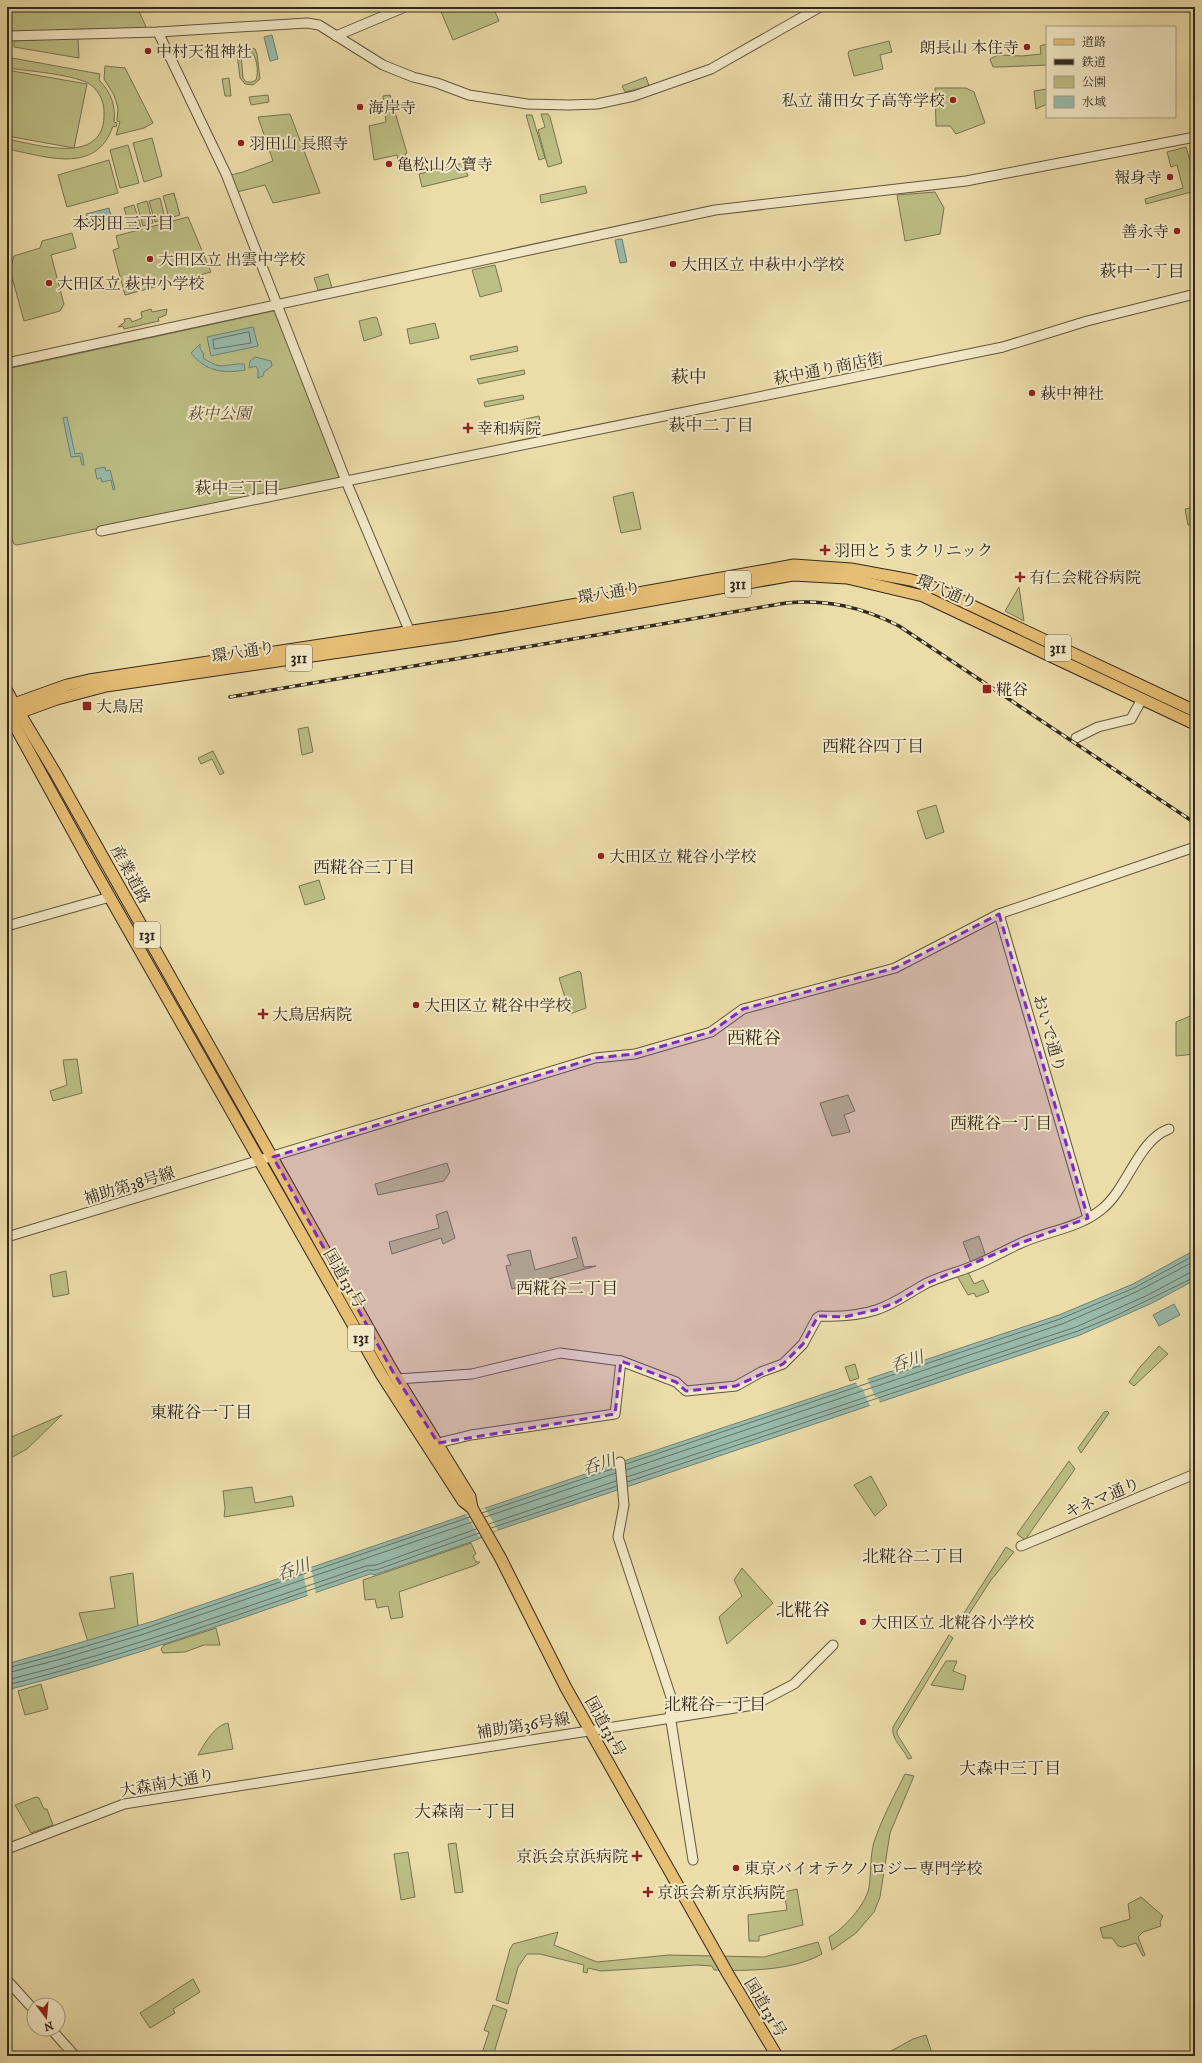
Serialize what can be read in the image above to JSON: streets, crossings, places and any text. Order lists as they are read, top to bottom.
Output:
{
  "streets": {
    "main road": [
      "311",
      "環八通り",
      "産業道路",
      "131",
      "国道131号"
    ],
    "street": [
      "萩中通り商店街",
      "おいで通り",
      "補助第38号線",
      "キネマ通り",
      "補助第36号線",
      "大森南大通り"
    ]
  },
  "crossings": [
    ["環八通り", "産業道路"],
    ["産業道路", "補助第38号線"],
    ["産業道路", "国道131号"],
    ["おいで通り", "補助第38号線"],
    ["補助第38号線", "国道131号"],
    ["国道131号", "補助第36号線"],
    ["補助第36号線", "大森南大通り"]
  ],
  "districts": [
    "本羽田三丁目",
    "萩中一丁目",
    "萩中",
    "萩中二丁目",
    "萩中三丁目",
    "西糀谷四丁目",
    "西糀谷三丁目",
    "西糀谷",
    "西糀谷一丁目",
    "西糀谷二丁目",
    "東糀谷一丁目",
    "北糀谷二丁目",
    "北糀谷",
    "北糀谷一丁目",
    "大森中三丁目",
    "大森南一丁目"
  ],
  "water": ["呑川"],
  "parks": ["萩中公園"],
  "places": {
    "other": [
      "朗長山 本住寺",
      "中村天祖神社",
      "私立 蒲田女子高等学校",
      "海岸寺",
      "羽田山 長照寺",
      "亀松山久寶寺",
      "報身寺",
      "善永寺",
      "大田区立 出雲中学校",
      "大田区立 中萩中小学校",
      "大田区立 萩中小学校",
      "萩中神社",
      "大田区立 糀谷小学校",
      "大田区立 糀谷中学校",
      "大田区立 北糀谷小学校",
      "東京バイオテクノロジー専門学校"
    ],
    "health": [
      "幸和病院",
      "羽田とうまクリニック",
      "有仁会糀谷病院",
      "大鳥居病院",
      "京浜会京浜病院",
      "京浜会新京浜病院"
    ],
    "transit": ["糀谷", "大鳥居"]
  },
  "legend": [
    "道路",
    "鉄道",
    "公園",
    "水域"
  ],
  "north": "bottom"
}
